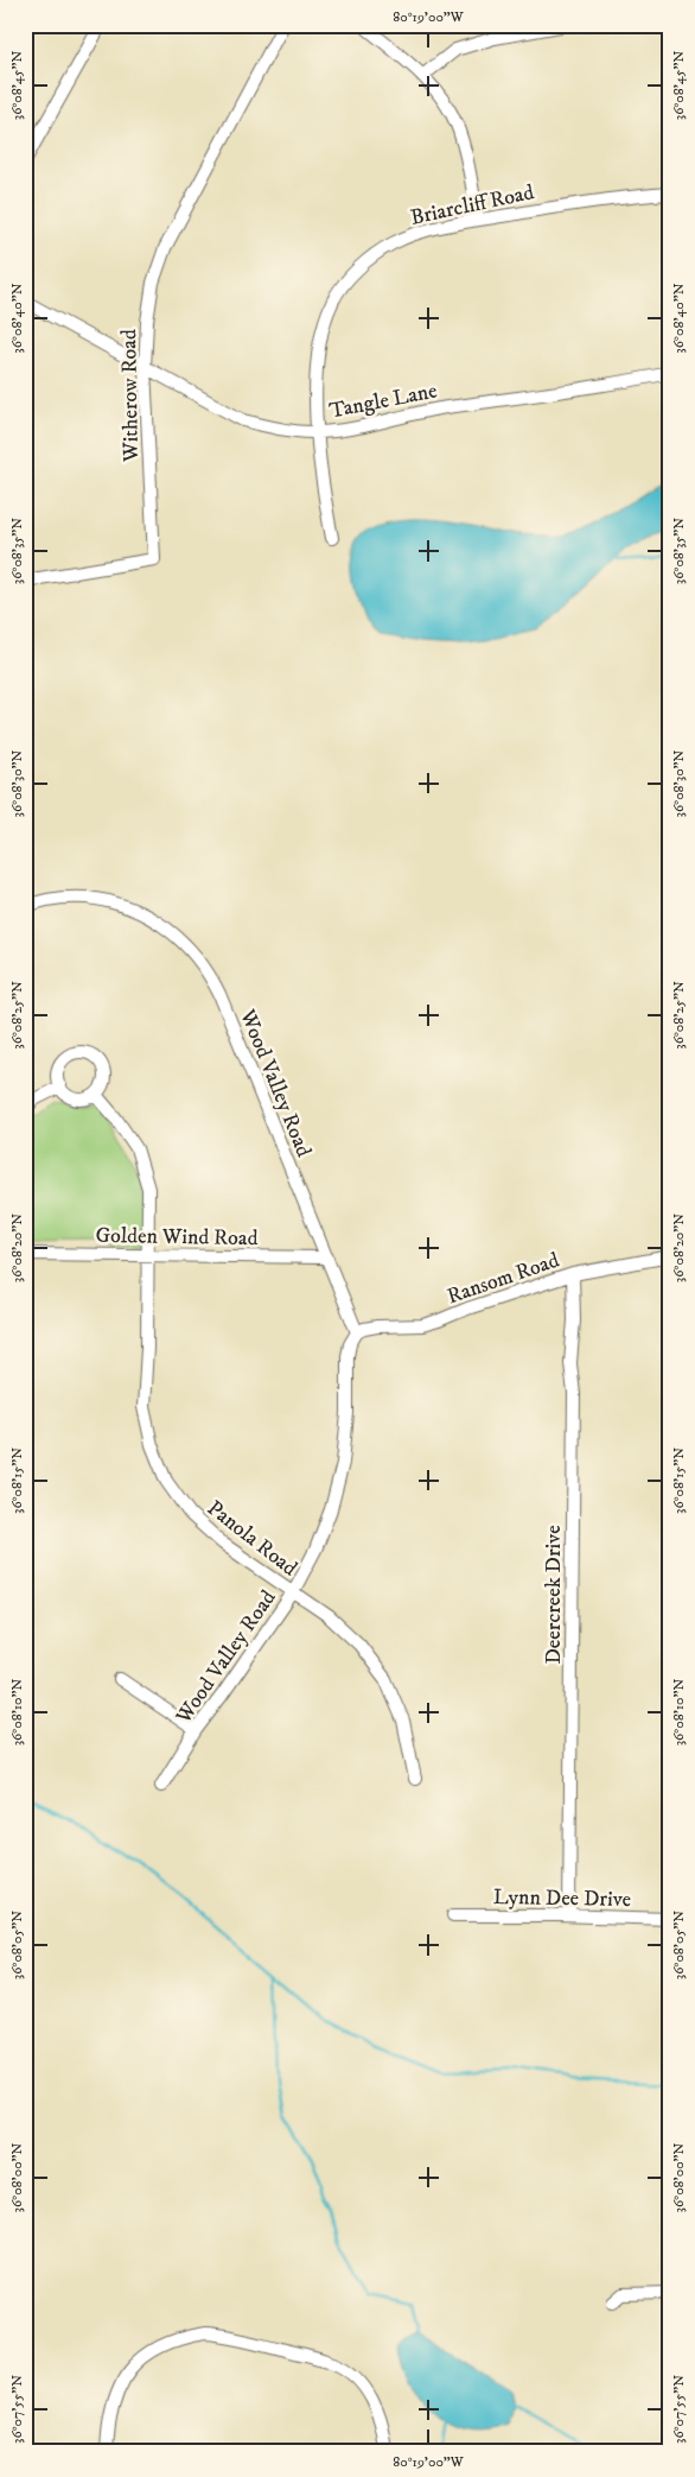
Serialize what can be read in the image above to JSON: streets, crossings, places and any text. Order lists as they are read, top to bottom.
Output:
{
  "streets": {
    "street": [
      "Briarcliff Road",
      "Witherow Road",
      "Tangle Lane",
      "Wood Valley Road",
      "Golden Wind Road",
      "Ransom Road",
      "Panola Road",
      "Deercreek Drive",
      "Lynn Dee Drive"
    ]
  },
  "crossings": [
    ["Briarcliff Road", "Tangle Lane"],
    ["Witherow Road", "Tangle Lane"],
    ["Wood Valley Road", "Golden Wind Road"],
    ["Wood Valley Road", "Ransom Road"],
    ["Wood Valley Road", "Panola Road"],
    ["Golden Wind Road", "Panola Road"],
    ["Ransom Road", "Deercreek Drive"],
    ["Deercreek Drive", "Lynn Dee Drive"]
  ],
  "coordinates": [
    "80°19'00\"W",
    "36°08'45\"N",
    "36°08'40\"N",
    "36°08'35\"N",
    "36°08'30\"N",
    "36°08'25\"N",
    "36°08'20\"N",
    "36°08'15\"N",
    "36°08'10\"N",
    "36°08'05\"N",
    "36°08'00\"N",
    "36°07'55\"N"
  ]
}
